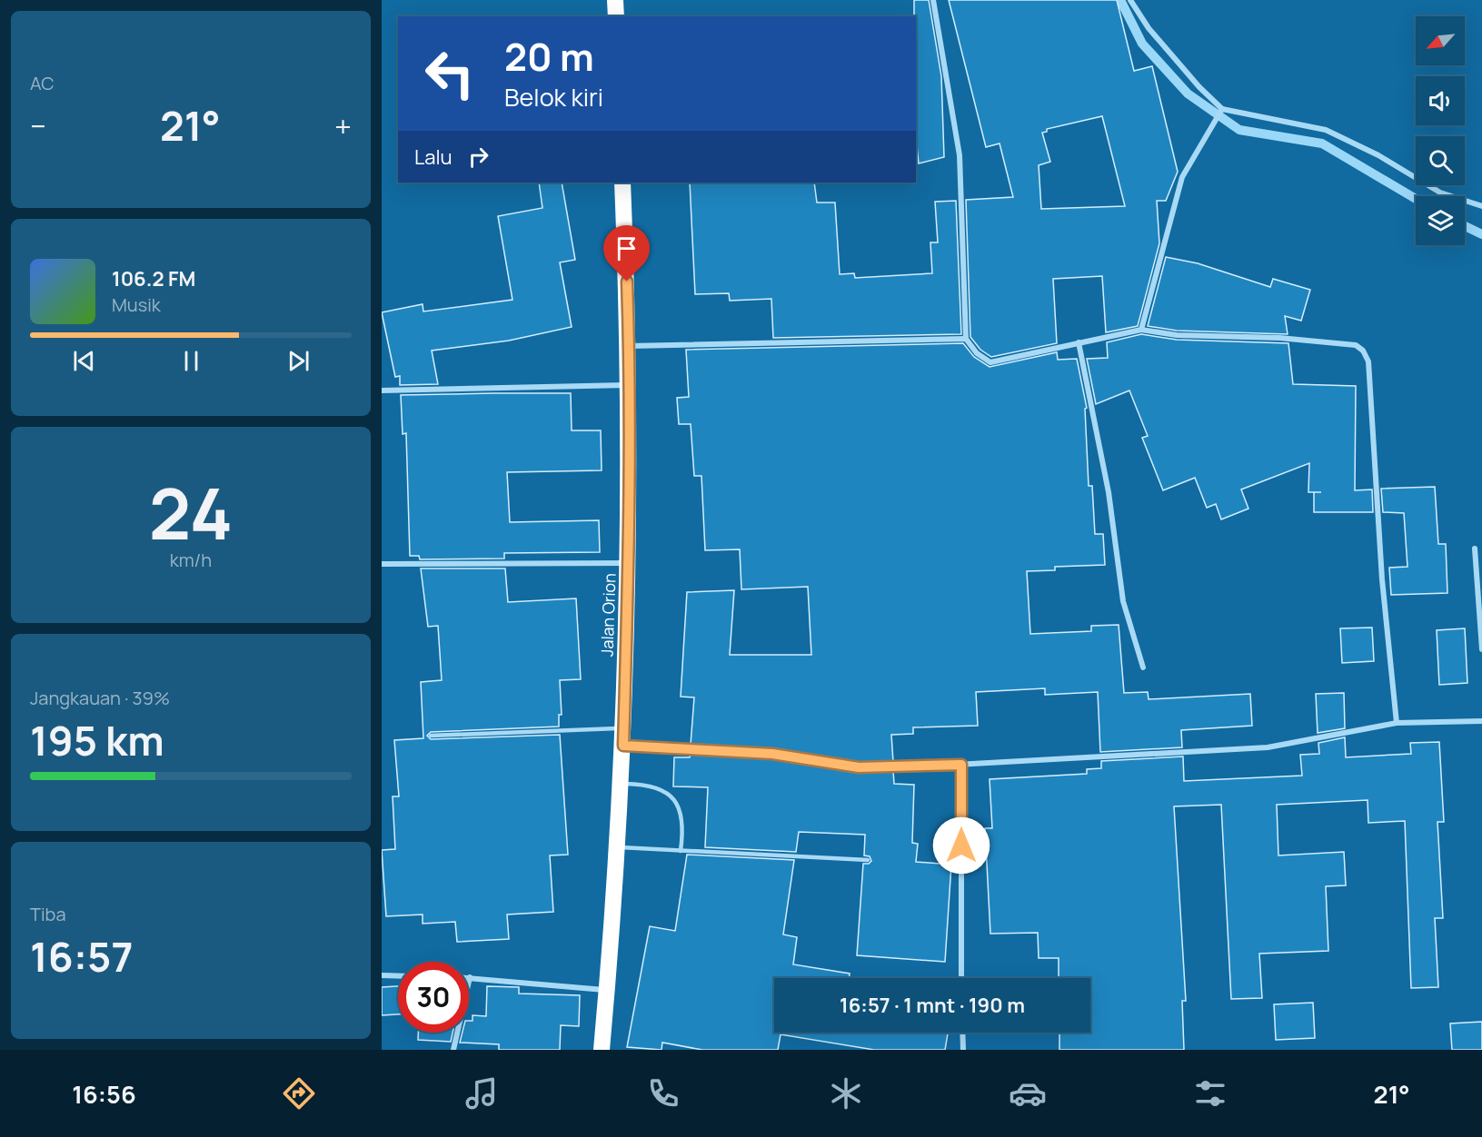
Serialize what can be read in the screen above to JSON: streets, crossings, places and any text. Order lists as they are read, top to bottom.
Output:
{
  "streets": {
    "highway": ["Jalan Orion"]
  },
  "north": "bottom left",
  "page": {
    "tile": [
      "AC",
      ["24", "km/h"],
      ["Jangkauan · 39%", "195 km"],
      ["Tiba", "16:57"]
    ],
    "turn": ["20 m", "Belok kiri"],
    "heat": ["−", "21°", "+"],
    "then": "Lalu",
    "song": ["106.2 FM", "Musik"],
    "limit": "30",
    "trip": "16:57 · 1 mnt · 190 m",
    "tabs": ["16:56", "21°"]
  }
}
